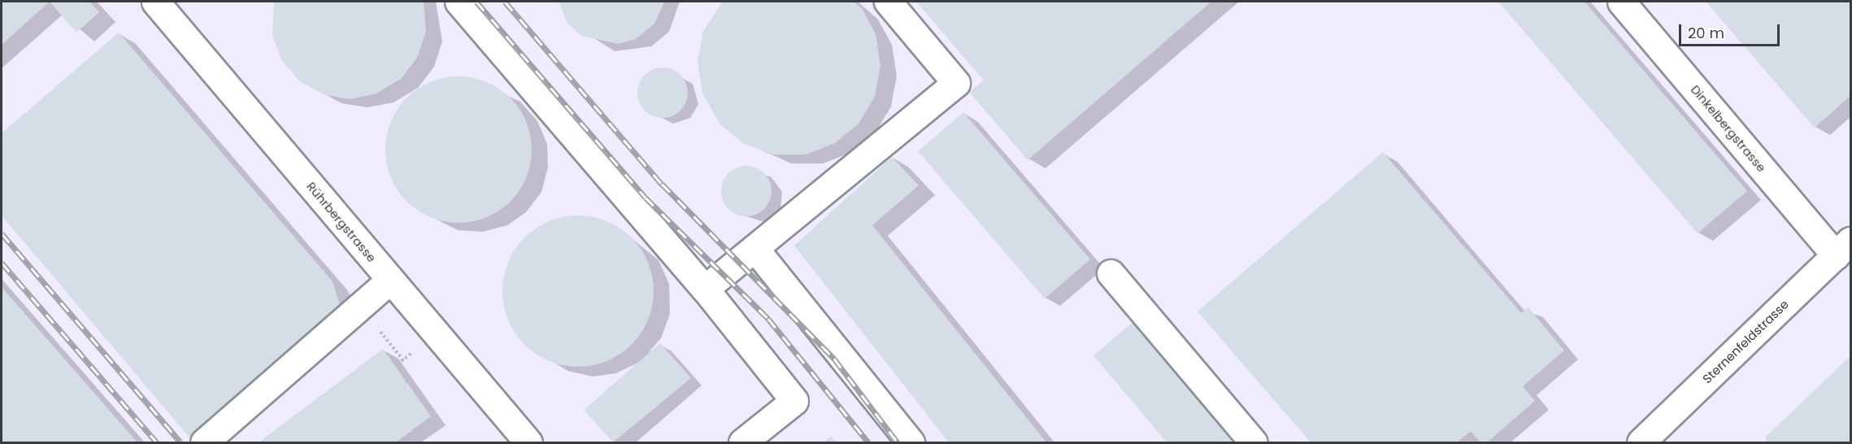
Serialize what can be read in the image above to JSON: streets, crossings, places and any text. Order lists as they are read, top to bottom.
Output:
{
  "streets": {
    "street": ["Dinkelbergstrasse", "Rührbergstrasse", "Sternenfeldstrasse"]
  },
  "crossings": [
    ["Dinkelbergstrasse", "Sternenfeldstrasse"]
  ],
  "scale_bar": "20 m"
}
